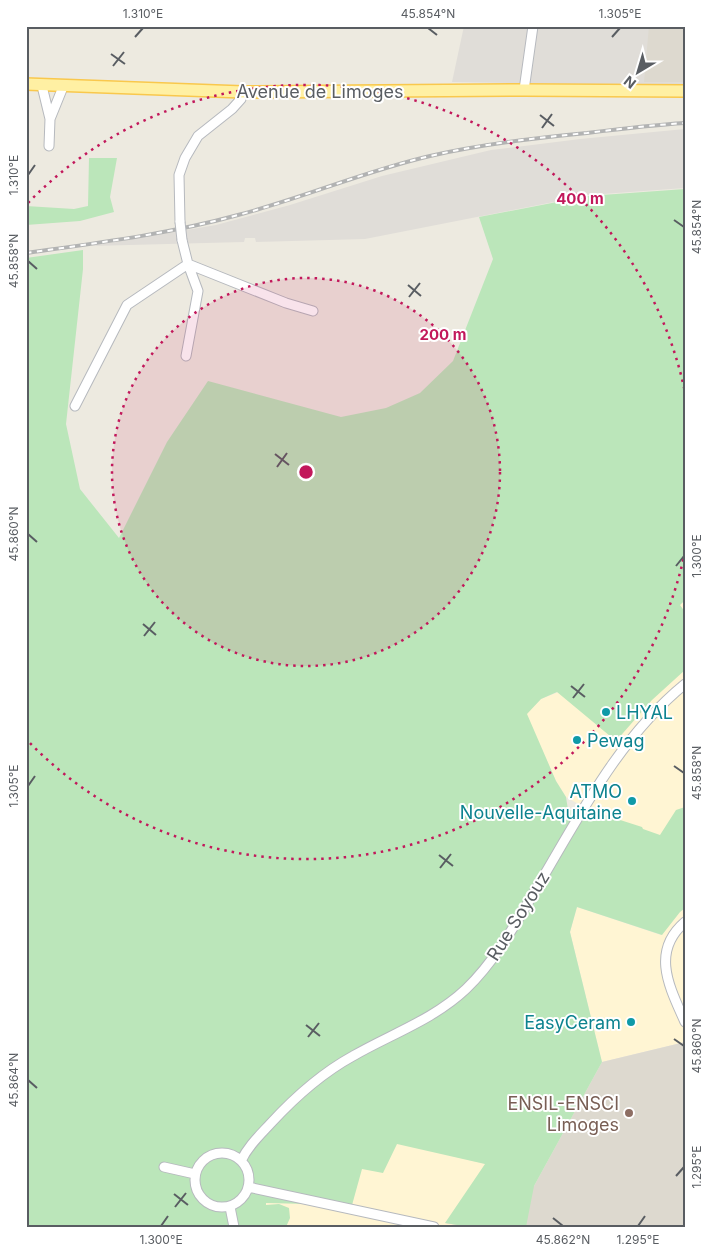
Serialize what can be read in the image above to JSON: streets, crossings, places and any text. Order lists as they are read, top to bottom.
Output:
{
  "streets": {
    "main road": ["Avenue de Limoges"],
    "street": ["Rue Soyouz"]
  },
  "places": [
    "LHYAL",
    "Pewag",
    "ATMO Nouvelle-Aquitaine",
    "EasyCeram",
    "ENSIL-ENSCI Limoges"
  ],
  "north": "bottom left",
  "coordinates": [
    "1.310°E",
    "45.854°N",
    "1.305°E",
    "45.858°N",
    "45.860°N",
    "1.300°E",
    "45.864°N",
    "1.295°E",
    "45.862°N"
  ],
  "rings": ["400 m", "200 m"]
}
